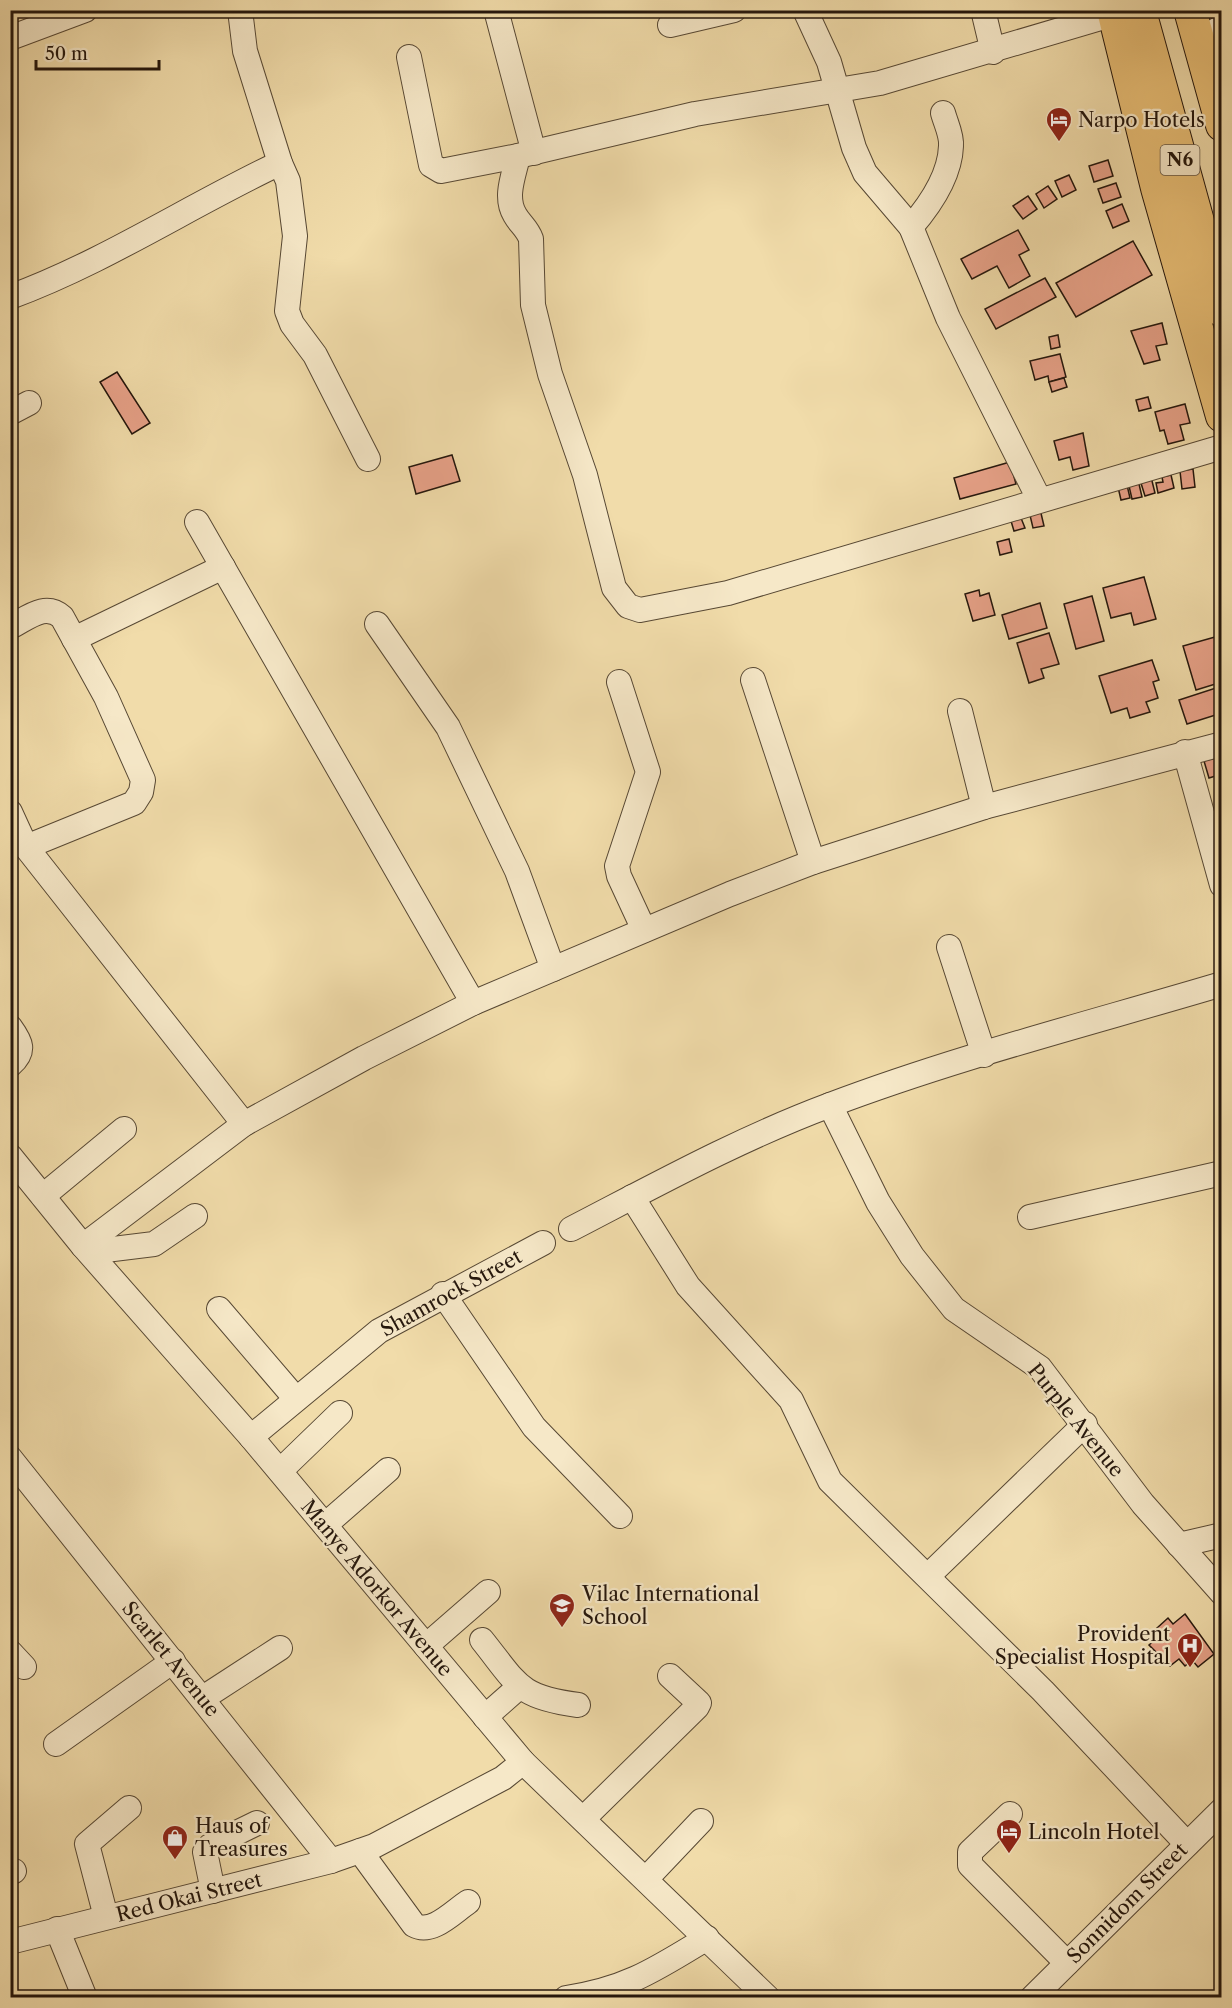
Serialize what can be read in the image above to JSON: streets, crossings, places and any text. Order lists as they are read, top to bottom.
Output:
{
  "streets": {
    "highway": ["N6"],
    "street": [
      "Shamrock Street",
      "Purple Avenue",
      "Manye Adorkor Avenue",
      "Scarlet Avenue",
      "Red Okai Street",
      "Sonnidom Street"
    ]
  },
  "crossings": [
    ["Shamrock Street", "Manye Adorkor Avenue"],
    ["Manye Adorkor Avenue", "Red Okai Street"],
    ["Scarlet Avenue", "Red Okai Street"]
  ],
  "places": {
    "hotel": ["Narpo Hotels", "Lincoln Hotel"],
    "school or university": ["Vilac International School"],
    "hospital": ["Provident Specialist Hospital"],
    "shop": ["Haus of Treasures"]
  },
  "scale_bar": "50 m"
}
